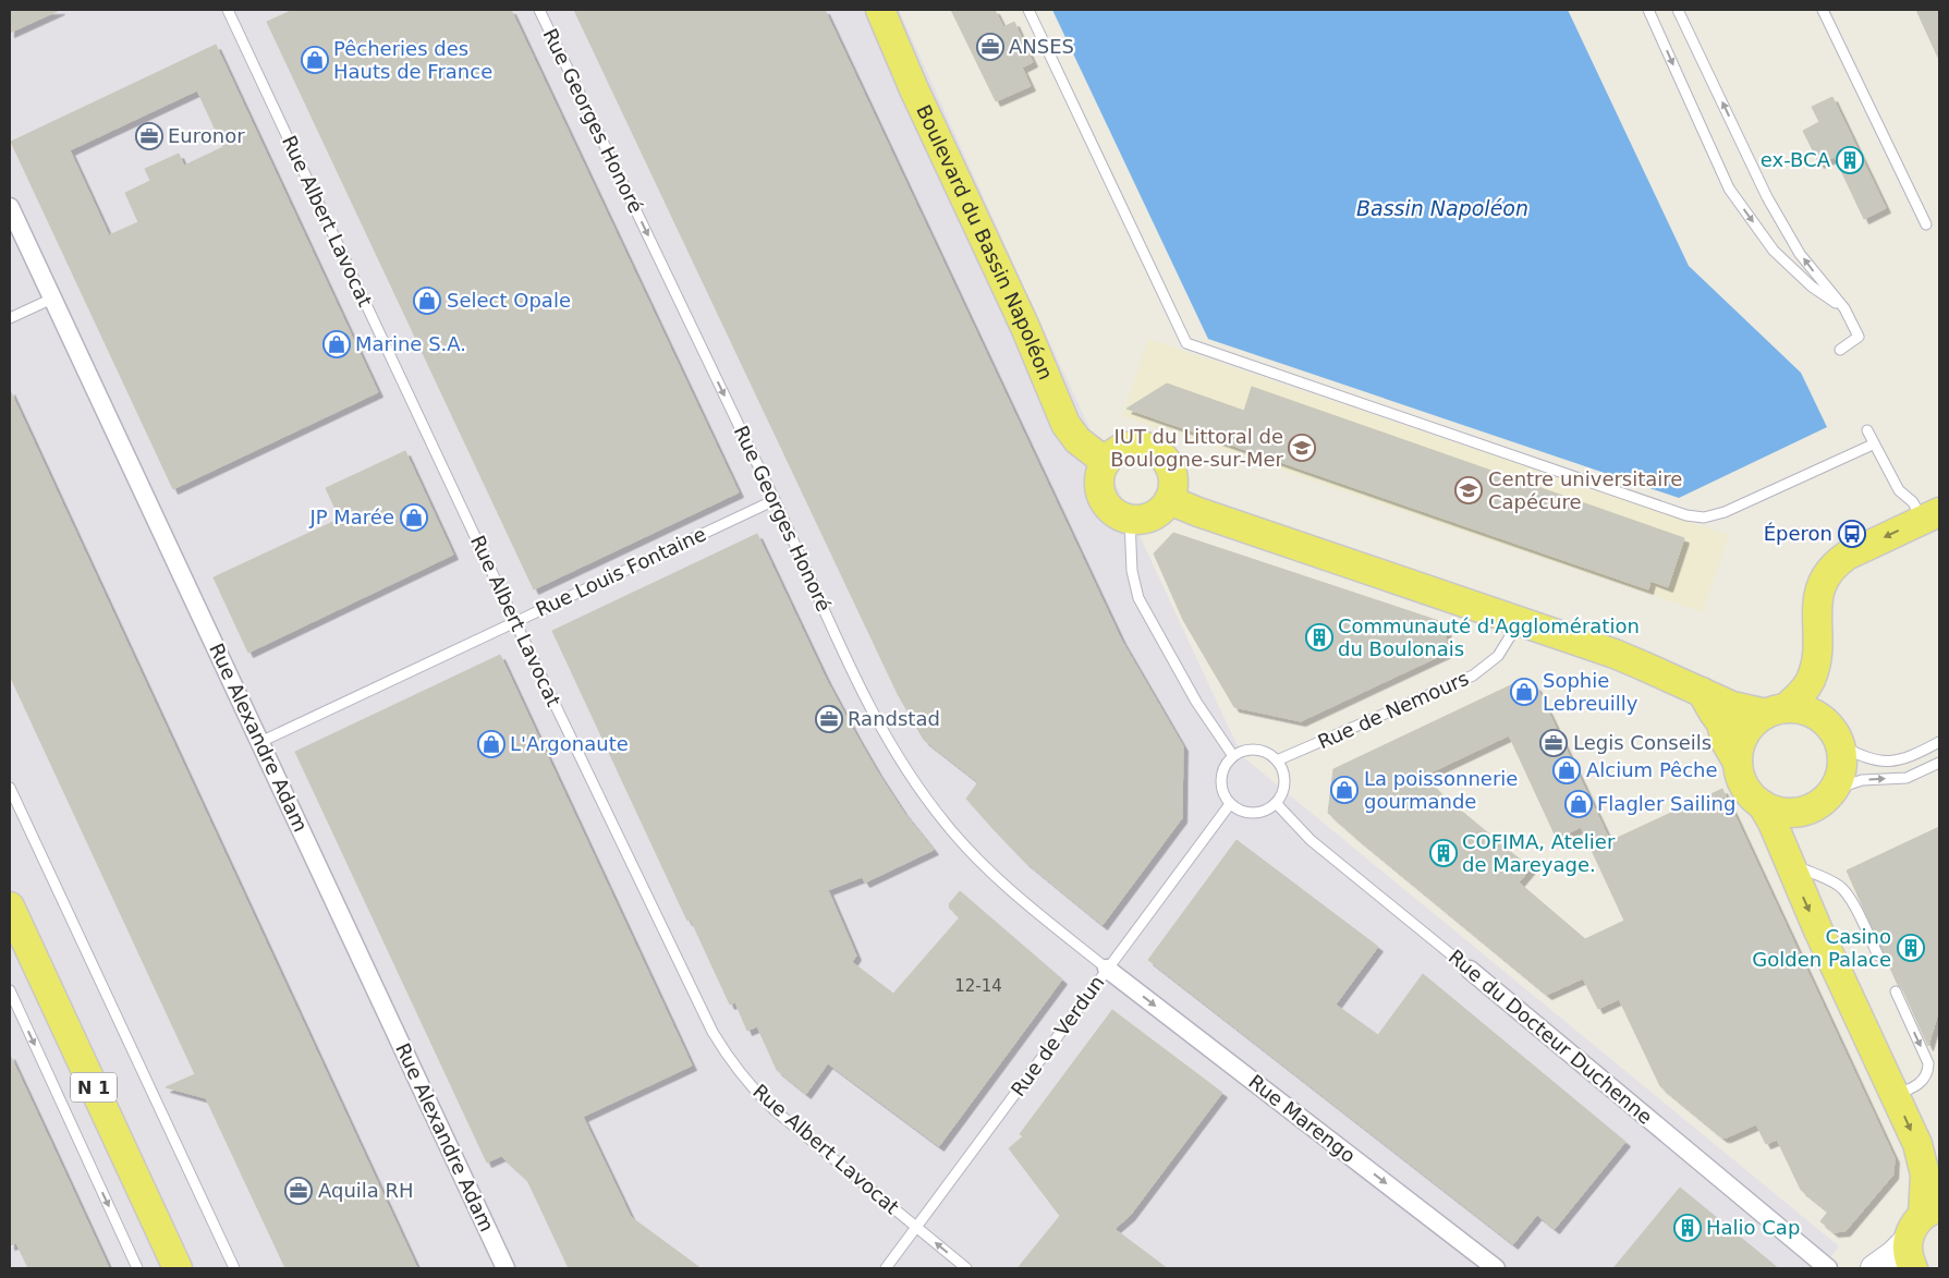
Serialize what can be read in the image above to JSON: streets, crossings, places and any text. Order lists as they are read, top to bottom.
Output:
{
  "streets": {
    "main road": ["Boulevard du Bassin Napoléon", "N 1"],
    "street": ["Rue Alexandre Adam", "Rue du Docteur Duchenne", "Rue Marengo"],
    "lane": [
      "Rue Georges Honoré",
      "Rue Albert Lavocat",
      "Rue Louis Fontaine",
      "Rue de Nemours",
      "Rue de Verdun"
    ]
  },
  "crossings": [
    ["Rue Georges Honoré", "Rue Louis Fontaine"],
    ["Rue Georges Honoré", "Rue de Verdun"],
    ["Rue Georges Honoré", "Rue Marengo"],
    ["Rue Albert Lavocat", "Rue Louis Fontaine"],
    ["Rue Albert Lavocat", "Rue de Verdun"],
    ["Rue Louis Fontaine", "Rue Alexandre Adam"],
    ["Rue de Nemours", "Rue de Verdun"],
    ["Rue de Nemours", "Rue du Docteur Duchenne"],
    ["Rue de Verdun", "Rue du Docteur Duchenne"],
    ["Rue de Verdun", "Rue Marengo"]
  ],
  "one_way": ["Rue Georges Honoré", "Rue Marengo"],
  "water": ["Bassin Napoléon"],
  "places": {
    "office": [
      "ANSES",
      "Euronor",
      "Randstad",
      "Legis Conseils",
      "Aquila RH"
    ],
    "shop": [
      "Pêcheries des Hauts de France",
      "Select Opale",
      "Marine S.A.",
      "JP Marée",
      "Sophie Lebreuilly",
      "L'Argonaute",
      "Alcium Pêche",
      "La poissonnerie gourmande",
      "Flagler Sailing"
    ],
    "building": [
      "ex-BCA",
      "Communauté d'Agglomération du Boulonais",
      "COFIMA, Atelier de Mareyage.",
      "Casino Golden Palace",
      "Halio Cap"
    ],
    "school or university": ["IUT du Littoral de Boulogne-sur-Mer", "Centre universitaire Capécure"],
    "bus stop": ["Éperon"]
  },
  "house_numbers": ["12-14"]
}
